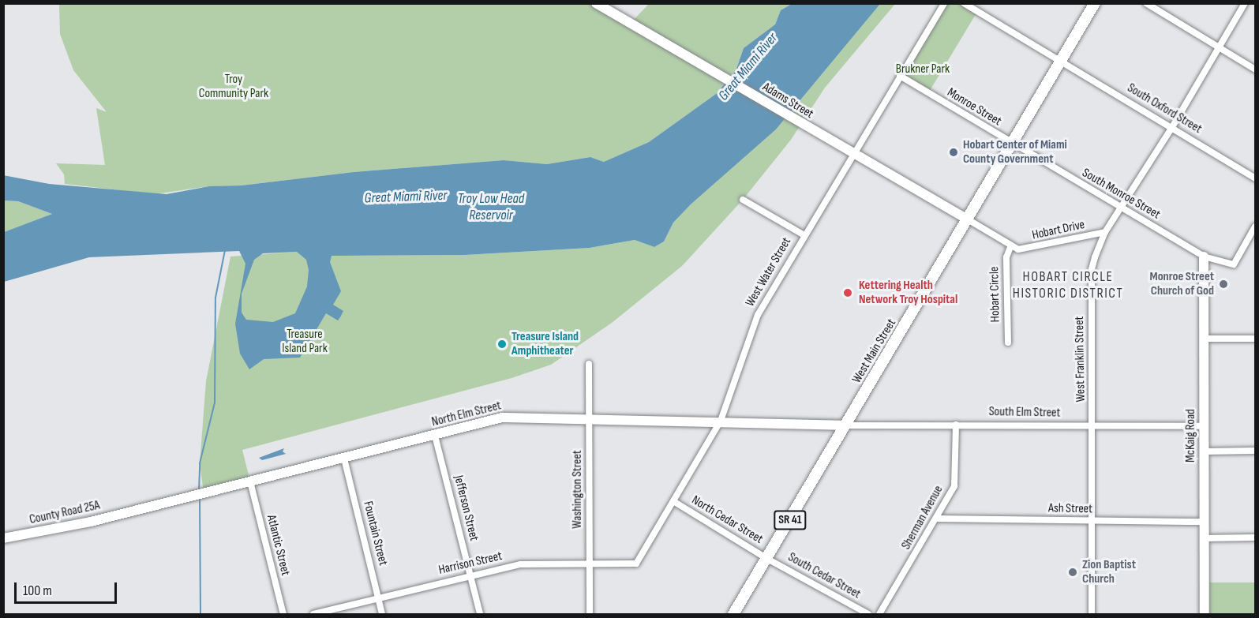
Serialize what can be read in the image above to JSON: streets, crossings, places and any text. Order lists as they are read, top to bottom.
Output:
{
  "streets": {
    "main road": [
      "Adams Street",
      "West Main Street",
      "North Elm Street",
      "McKaig Road",
      "County Road 25A",
      "SR 41"
    ],
    "street": [
      "Monroe Street",
      "South Oxford Street",
      "South Monroe Street",
      "Hobart Drive",
      "West Water Street",
      "Hobart Circle",
      "West Franklin Street",
      "South Elm Street",
      "Washington Street",
      "Jefferson Street",
      "Ash Street",
      "Sherman Avenue",
      "North Cedar Street",
      "Fountain Street",
      "Atlantic Street",
      "Harrison Street",
      "South Cedar Street"
    ]
  },
  "crossings": [
    ["Adams Street", "West Water Street"],
    ["Adams Street", "West Main Street"],
    ["Monroe Street", "South Monroe Street"],
    ["Monroe Street", "West Water Street"],
    ["Monroe Street", "West Main Street"],
    ["South Oxford Street", "West Main Street"],
    ["South Oxford Street", "West Franklin Street"],
    ["South Monroe Street", "West Main Street"],
    ["South Monroe Street", "West Franklin Street"],
    ["South Monroe Street", "McKaig Road"],
    ["Hobart Drive", "Hobart Circle"],
    ["Hobart Drive", "West Franklin Street"],
    ["West Water Street", "North Elm Street"],
    ["West Water Street", "North Cedar Street"],
    ["West Water Street", "Harrison Street"],
    ["West Main Street", "South Elm Street"],
    ["West Main Street", "North Elm Street"],
    ["West Main Street", "North Cedar Street"],
    ["West Main Street", "South Cedar Street"],
    ["West Franklin Street", "South Elm Street"],
    ["West Franklin Street", "Ash Street"],
    ["South Elm Street", "North Elm Street"],
    ["South Elm Street", "McKaig Road"],
    ["South Elm Street", "Sherman Avenue"],
    ["North Elm Street", "Washington Street"],
    ["North Elm Street", "Jefferson Street"],
    ["North Elm Street", "County Road 25A"],
    ["North Elm Street", "Fountain Street"],
    ["North Elm Street", "Atlantic Street"],
    ["McKaig Road", "Ash Street"],
    ["Washington Street", "Harrison Street"],
    ["Jefferson Street", "Harrison Street"],
    ["Ash Street", "Sherman Avenue"],
    ["North Cedar Street", "South Cedar Street"],
    ["Fountain Street", "Harrison Street"]
  ],
  "districts": ["HOBART CIRCLE HISTORIC DISTRICT"],
  "water": ["Great Miami River", "Troy Low Head Reservoir"],
  "parks": ["Brukner Park", "Troy Community Park", "Treasure Island Park"],
  "places": [
    "Hobart Center of Miami County Government",
    "Monroe Street Church of God",
    "Kettering Health Network Troy Hospital",
    "Treasure Island Amphitheater",
    "Zion Baptist Church"
  ],
  "scale_bar": "100 m"
}
